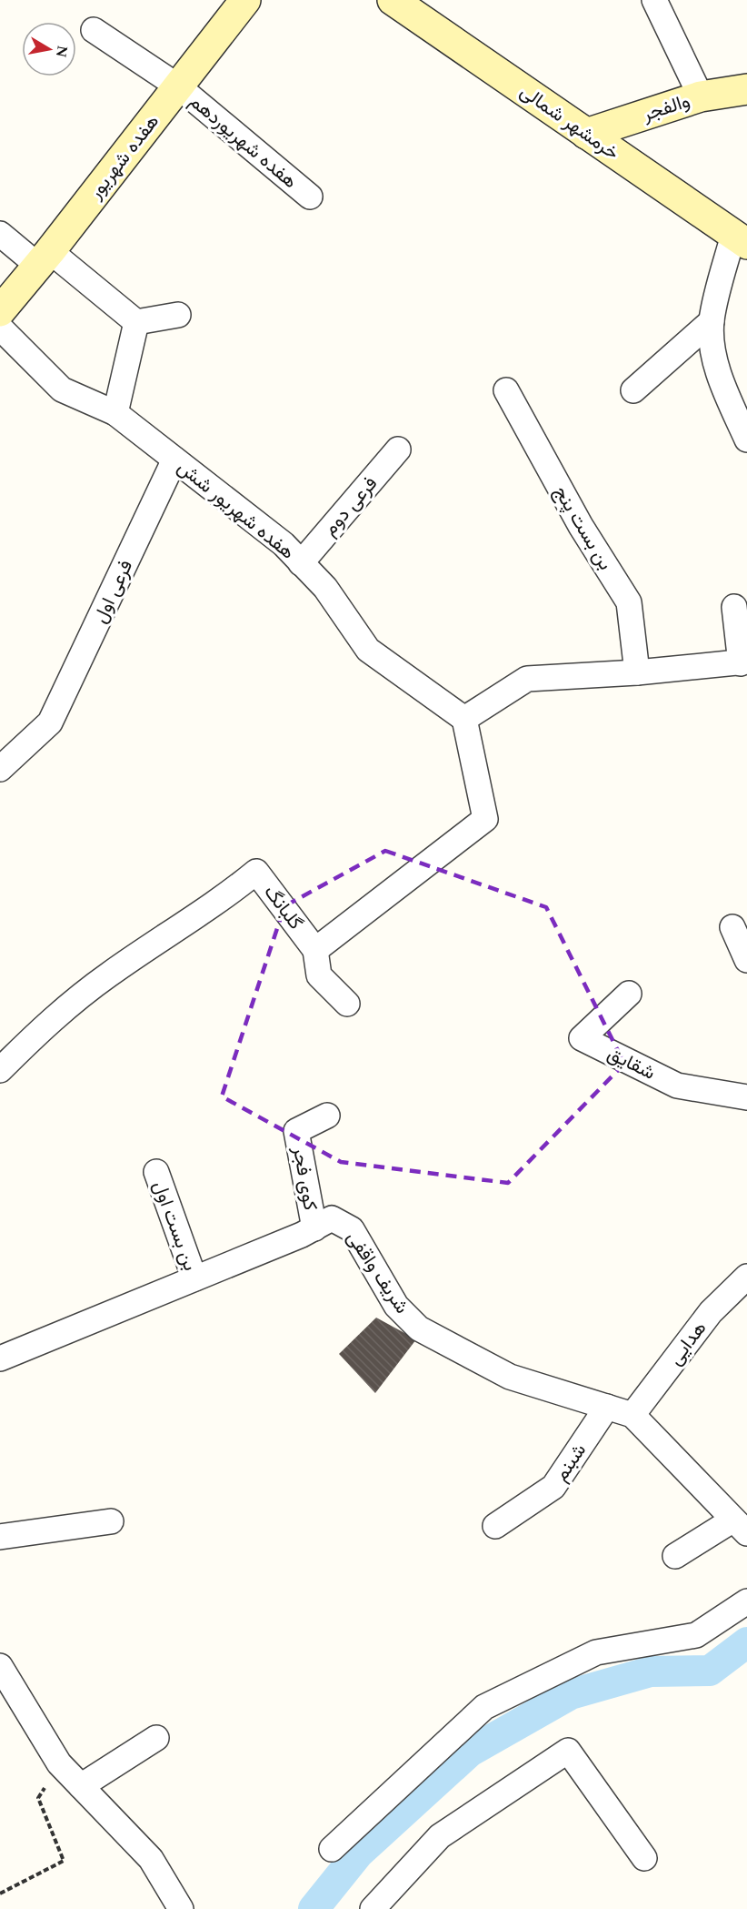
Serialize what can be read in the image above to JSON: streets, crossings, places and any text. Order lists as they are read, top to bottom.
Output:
{
  "streets": {
    "street": [
      "والفجر",
      "خرمشهر شمالی",
      "هفده شهریوردهم",
      "هفده شهریور",
      "فرعی دوم",
      "هفده شهریور شش",
      "بن بست پنج",
      "فرعی اول",
      "گلبانگ",
      "شقایق",
      "کوی فجر",
      "بن بست اول",
      "شریف واقفی",
      "هدایی",
      "شبنم"
    ]
  },
  "crossings": [
    ["والفجر", "خرمشهر شمالی"],
    ["هفده شهریوردهم", "هفده شهریور"],
    ["فرعی دوم", "هفده شهریور شش"],
    ["هفده شهریور شش", "فرعی اول"],
    ["هفده شهریور شش", "گلبانگ"],
    ["کوی فجر", "شریف واقفی"],
    ["بن بست اول", "شریف واقفی"],
    ["شریف واقفی", "هدایی"],
    ["شریف واقفی", "شبنم"]
  ],
  "north": "right"
}
